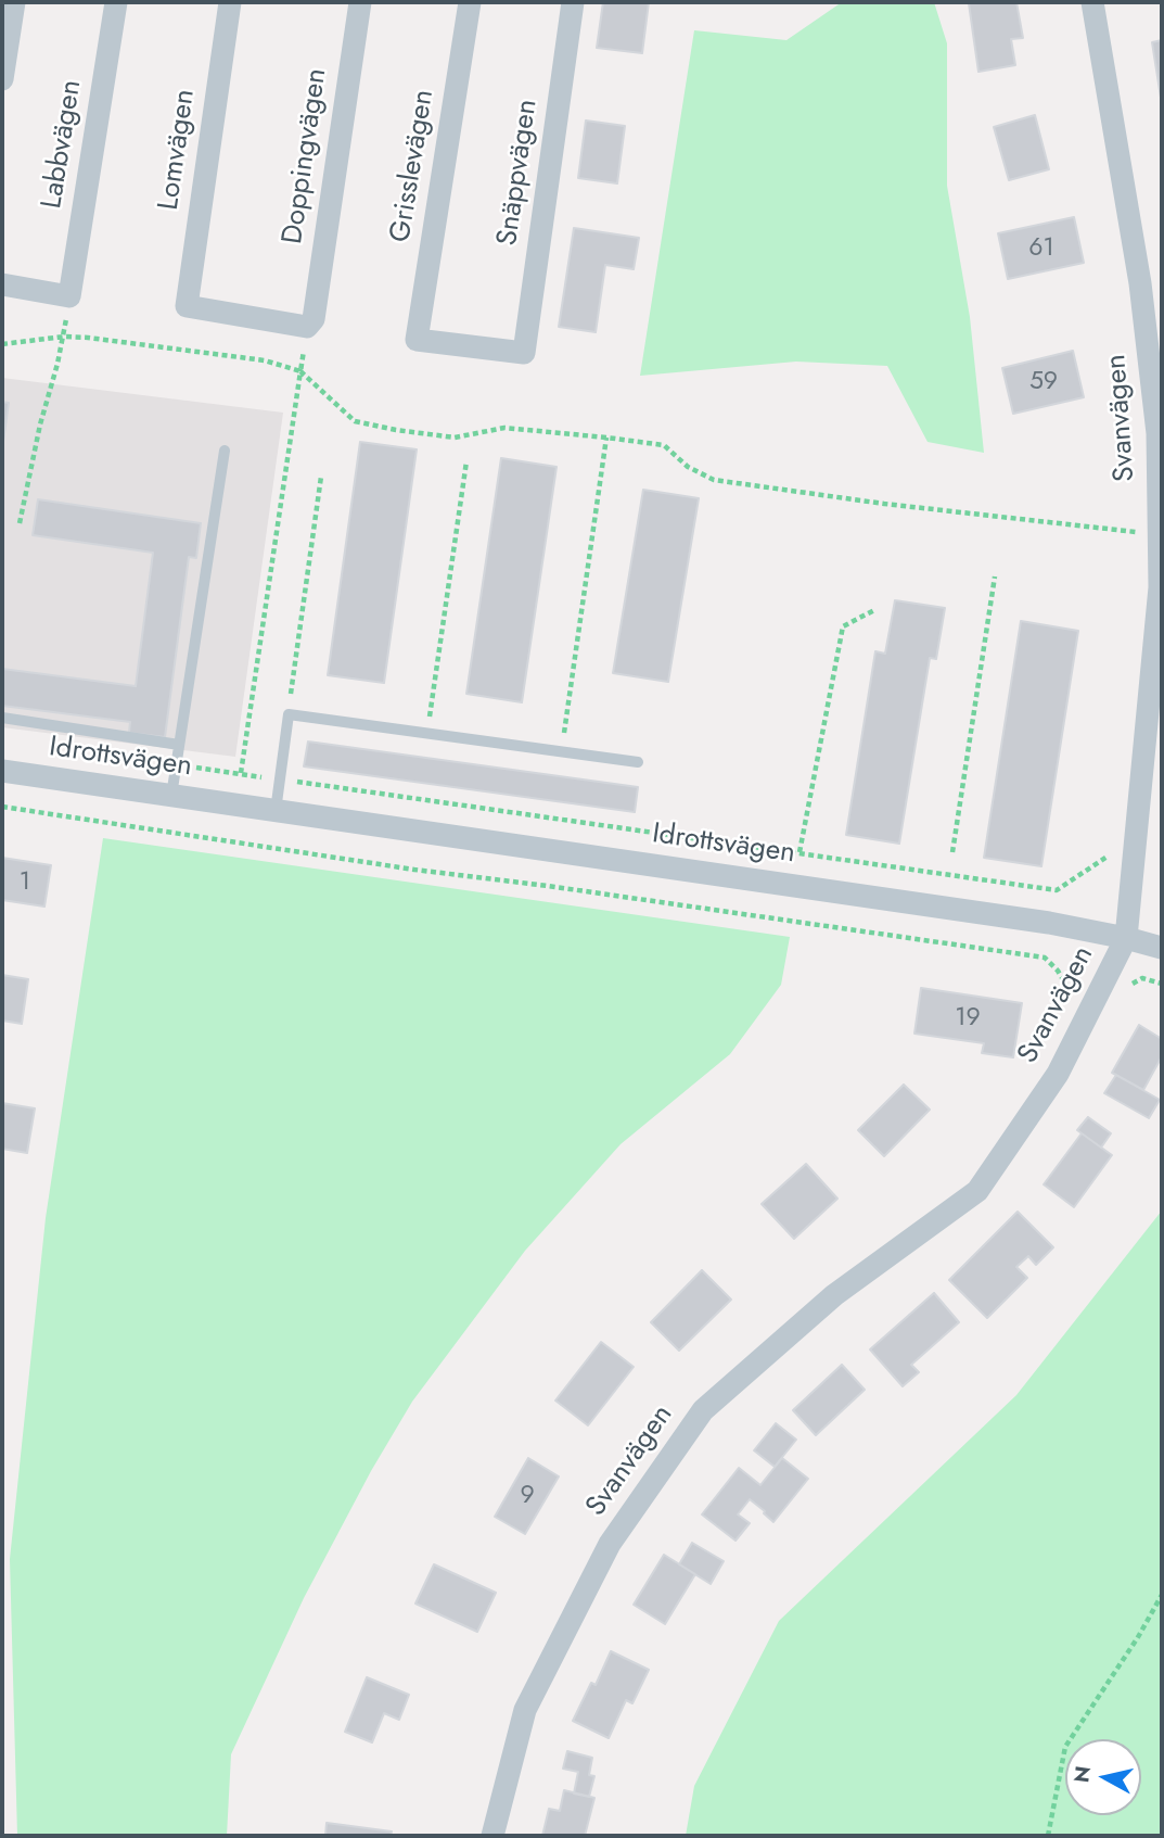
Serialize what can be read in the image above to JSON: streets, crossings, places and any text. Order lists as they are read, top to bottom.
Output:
{
  "streets": {
    "street": [
      "Labbvägen",
      "Lomvägen",
      "Doppingvägen",
      "Grisslevägen",
      "Snäppvägen",
      "Svanvägen",
      "Idrottsvägen"
    ]
  },
  "crossings": [
    ["Lomvägen", "Doppingvägen"],
    ["Grisslevägen", "Snäppvägen"],
    ["Svanvägen", "Idrottsvägen"]
  ],
  "house_numbers": [
    "61",
    "59",
    "1",
    "19",
    "9"
  ],
  "north": "left"
}
